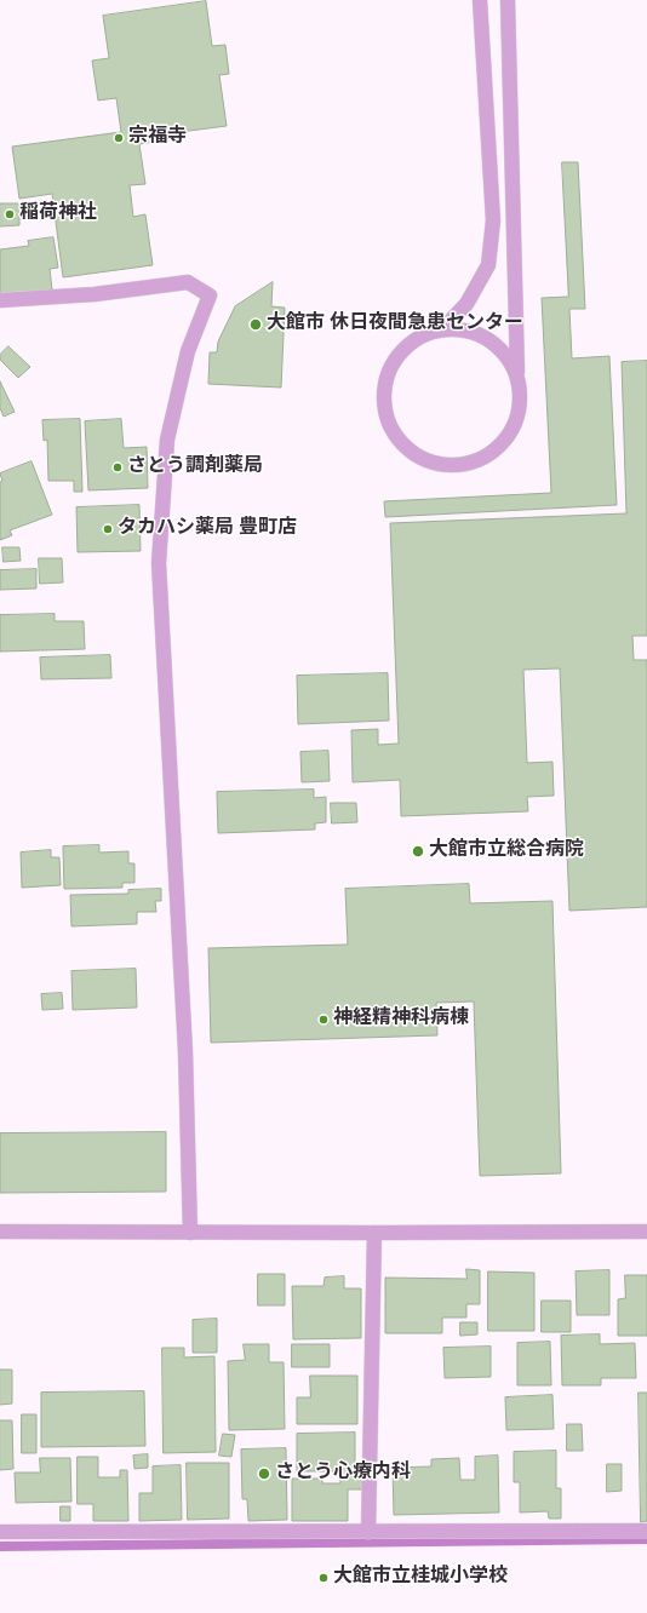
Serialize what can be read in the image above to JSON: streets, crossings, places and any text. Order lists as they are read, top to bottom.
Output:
{
  "places": [
    "宗福寺",
    "稲荷神社",
    "大館市 休日夜間急患センター",
    "さとう調剤薬局",
    "タカハシ薬局 豊町店",
    "大館市立総合病院",
    "神経精神科病棟",
    "さとう心療内科",
    "大館市立桂城小学校"
  ]
}
